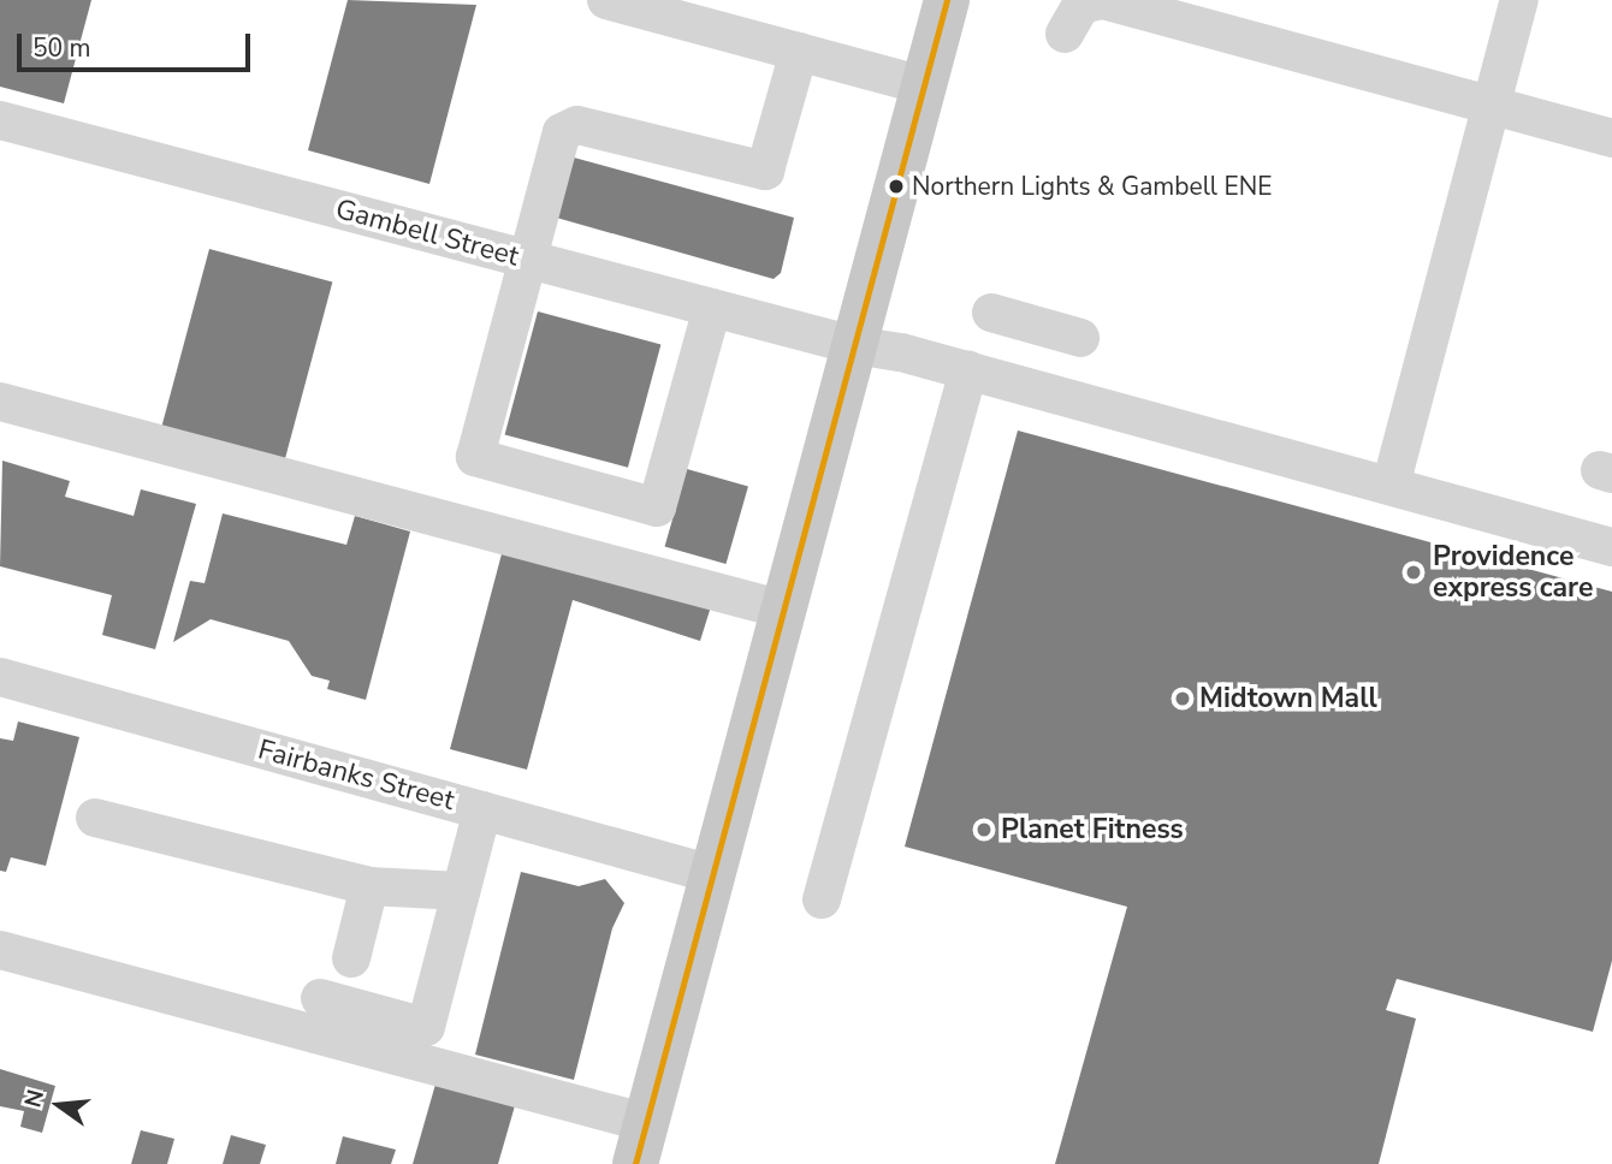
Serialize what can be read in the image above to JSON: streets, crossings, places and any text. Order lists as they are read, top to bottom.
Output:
{
  "streets": {
    "street": ["Gambell Street", "Fairbanks Street"]
  },
  "places": [
    "Northern Lights & Gambell ENE",
    "Providence express care",
    "Midtown Mall",
    "Planet Fitness"
  ],
  "scale_bar": "50 m",
  "north": "left"
}
